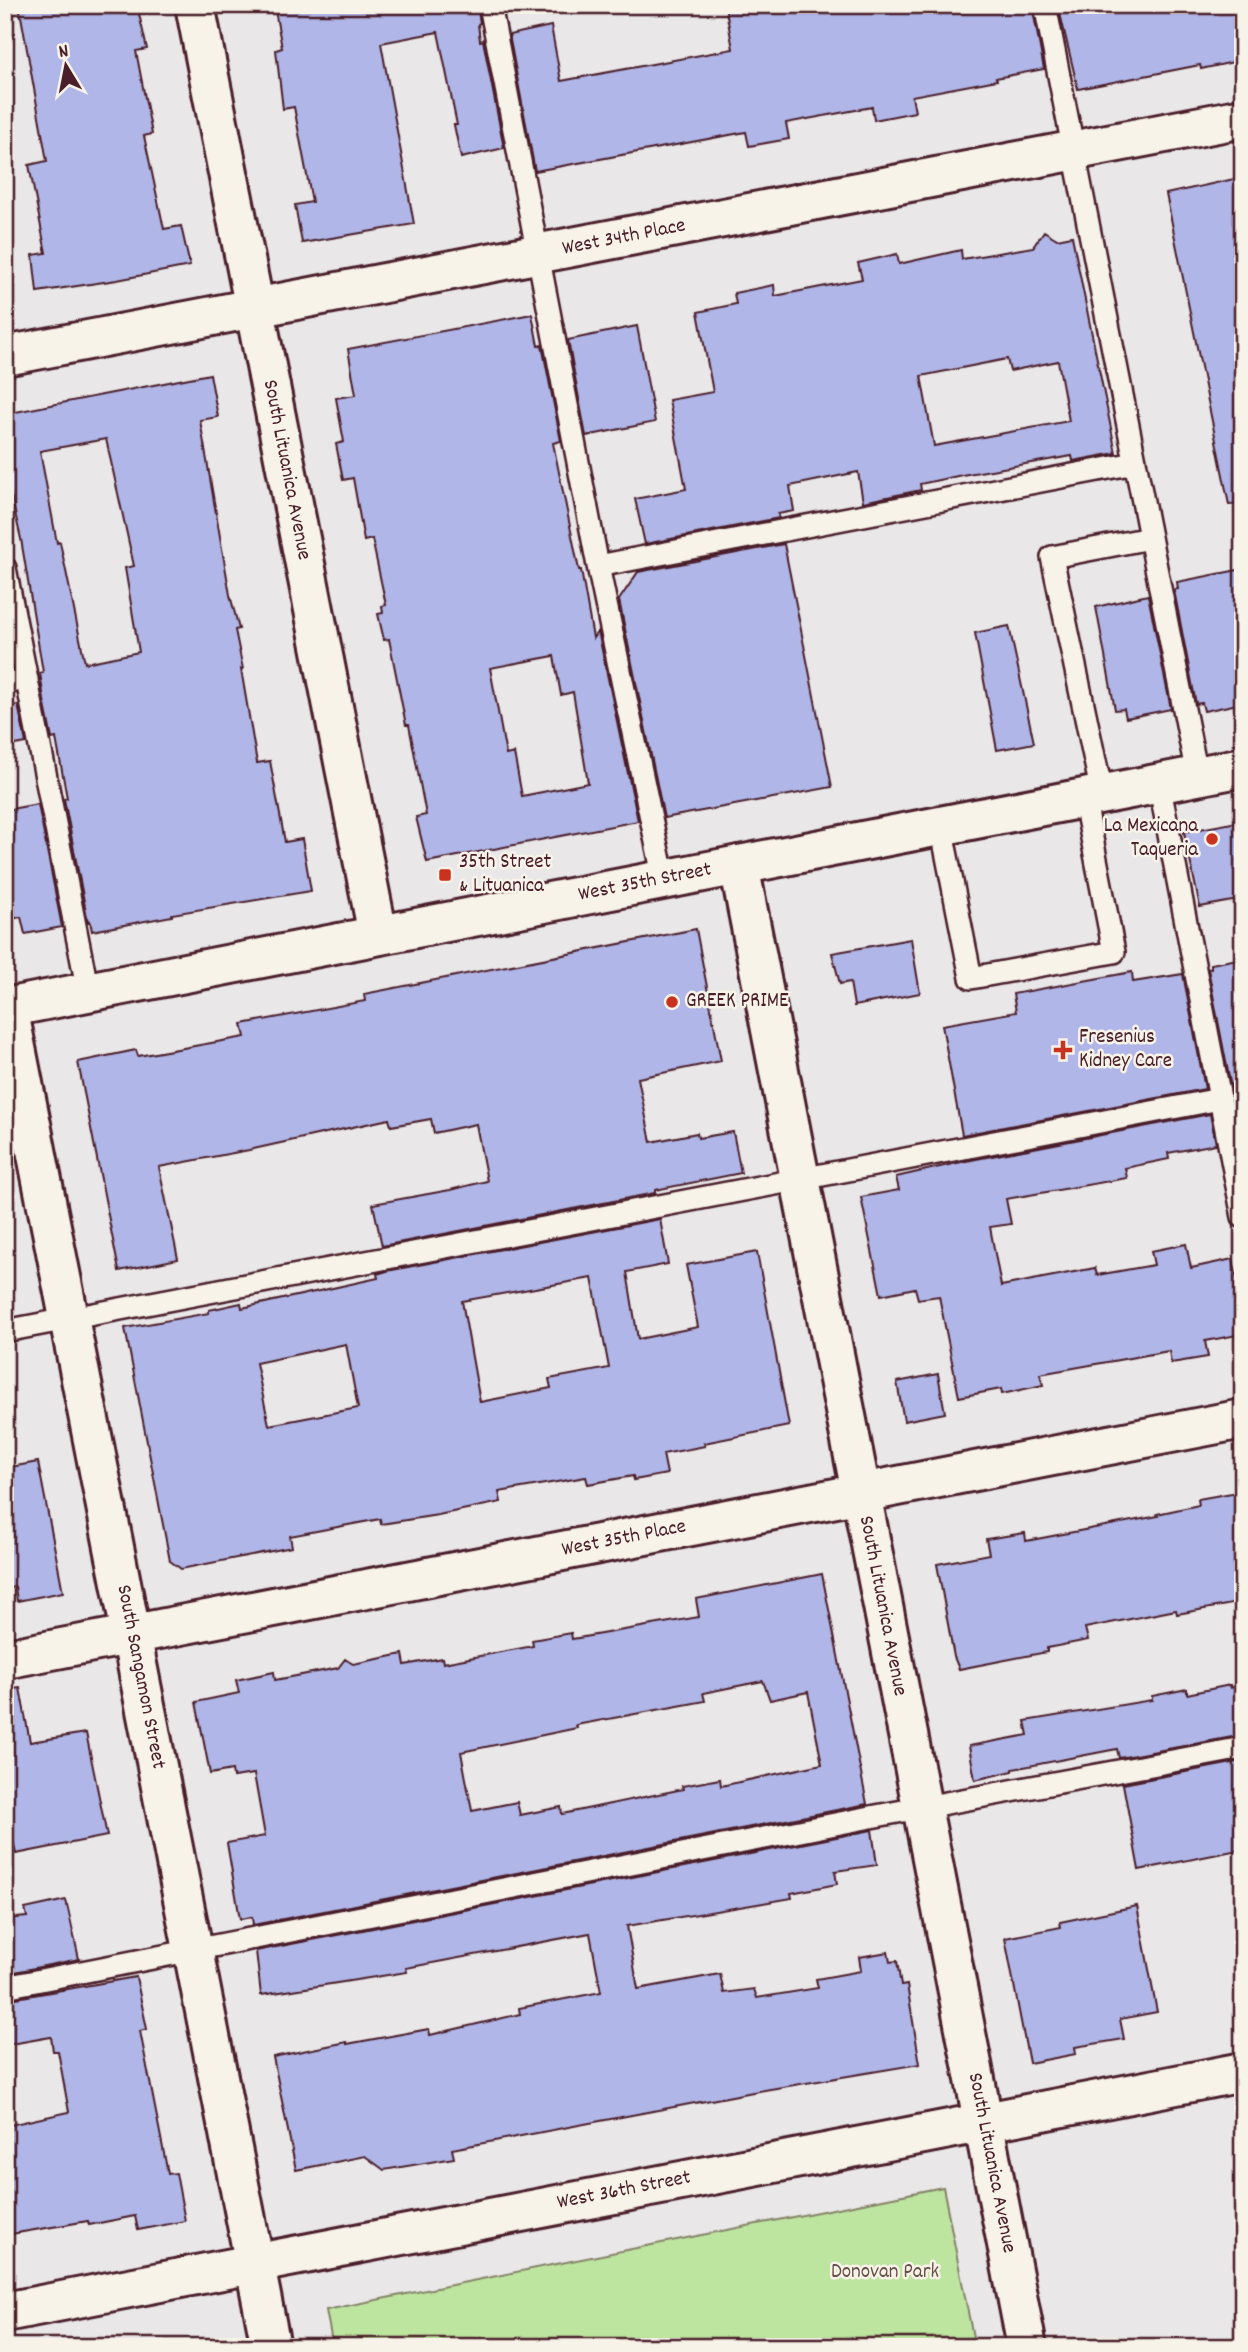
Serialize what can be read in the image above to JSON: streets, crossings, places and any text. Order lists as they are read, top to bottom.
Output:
{
  "streets": {
    "street": [
      "West 34th Place",
      "South Lituanica Avenue",
      "West 35th Street",
      "West 35th Place",
      "South Sangamon Street",
      "West 36th Street"
    ]
  },
  "crossings": [
    ["West 34th Place", "South Lituanica Avenue"],
    ["South Lituanica Avenue", "West 35th Street"],
    ["South Lituanica Avenue", "West 35th Place"],
    ["South Lituanica Avenue", "West 36th Street"],
    ["West 35th Street", "South Sangamon Street"],
    ["West 35th Place", "South Sangamon Street"],
    ["South Sangamon Street", "West 36th Street"]
  ],
  "parks": ["Donovan Park"],
  "places": {
    "other": ["La Mexicana Taqueria", "GREEK PRIME"],
    "transit": ["35th Street & Lituanica"],
    "health": ["Fresenius Kidney Care"]
  },
  "north": "top"
}
